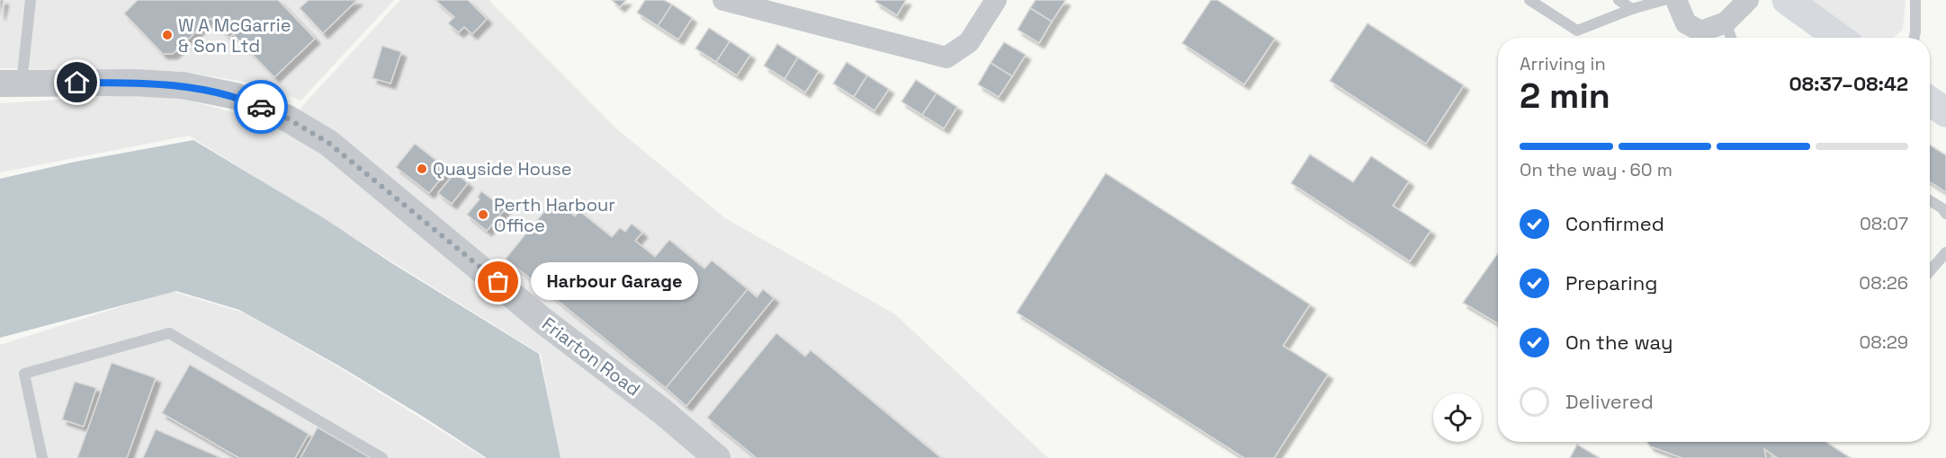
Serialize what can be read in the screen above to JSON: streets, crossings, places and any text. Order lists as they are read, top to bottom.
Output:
{
  "streets": {
    "street": ["Friarton Road"]
  },
  "places": [
    "W A McGarrie & Son Ltd",
    "Quayside House",
    "Perth Harbour Office",
    "Harbour Garage"
  ],
  "page": {
    "heading": ["2 min", "Arriving in", "08:37–08:42"],
    "bar": "On the way · 60 m",
    "list": [
      ["Confirmed", "08:07"],
      ["Preparing", "08:26"],
      ["On the way", "08:29"],
      "Delivered"
    ],
    "bubble": "Harbour Garage"
  }
}
